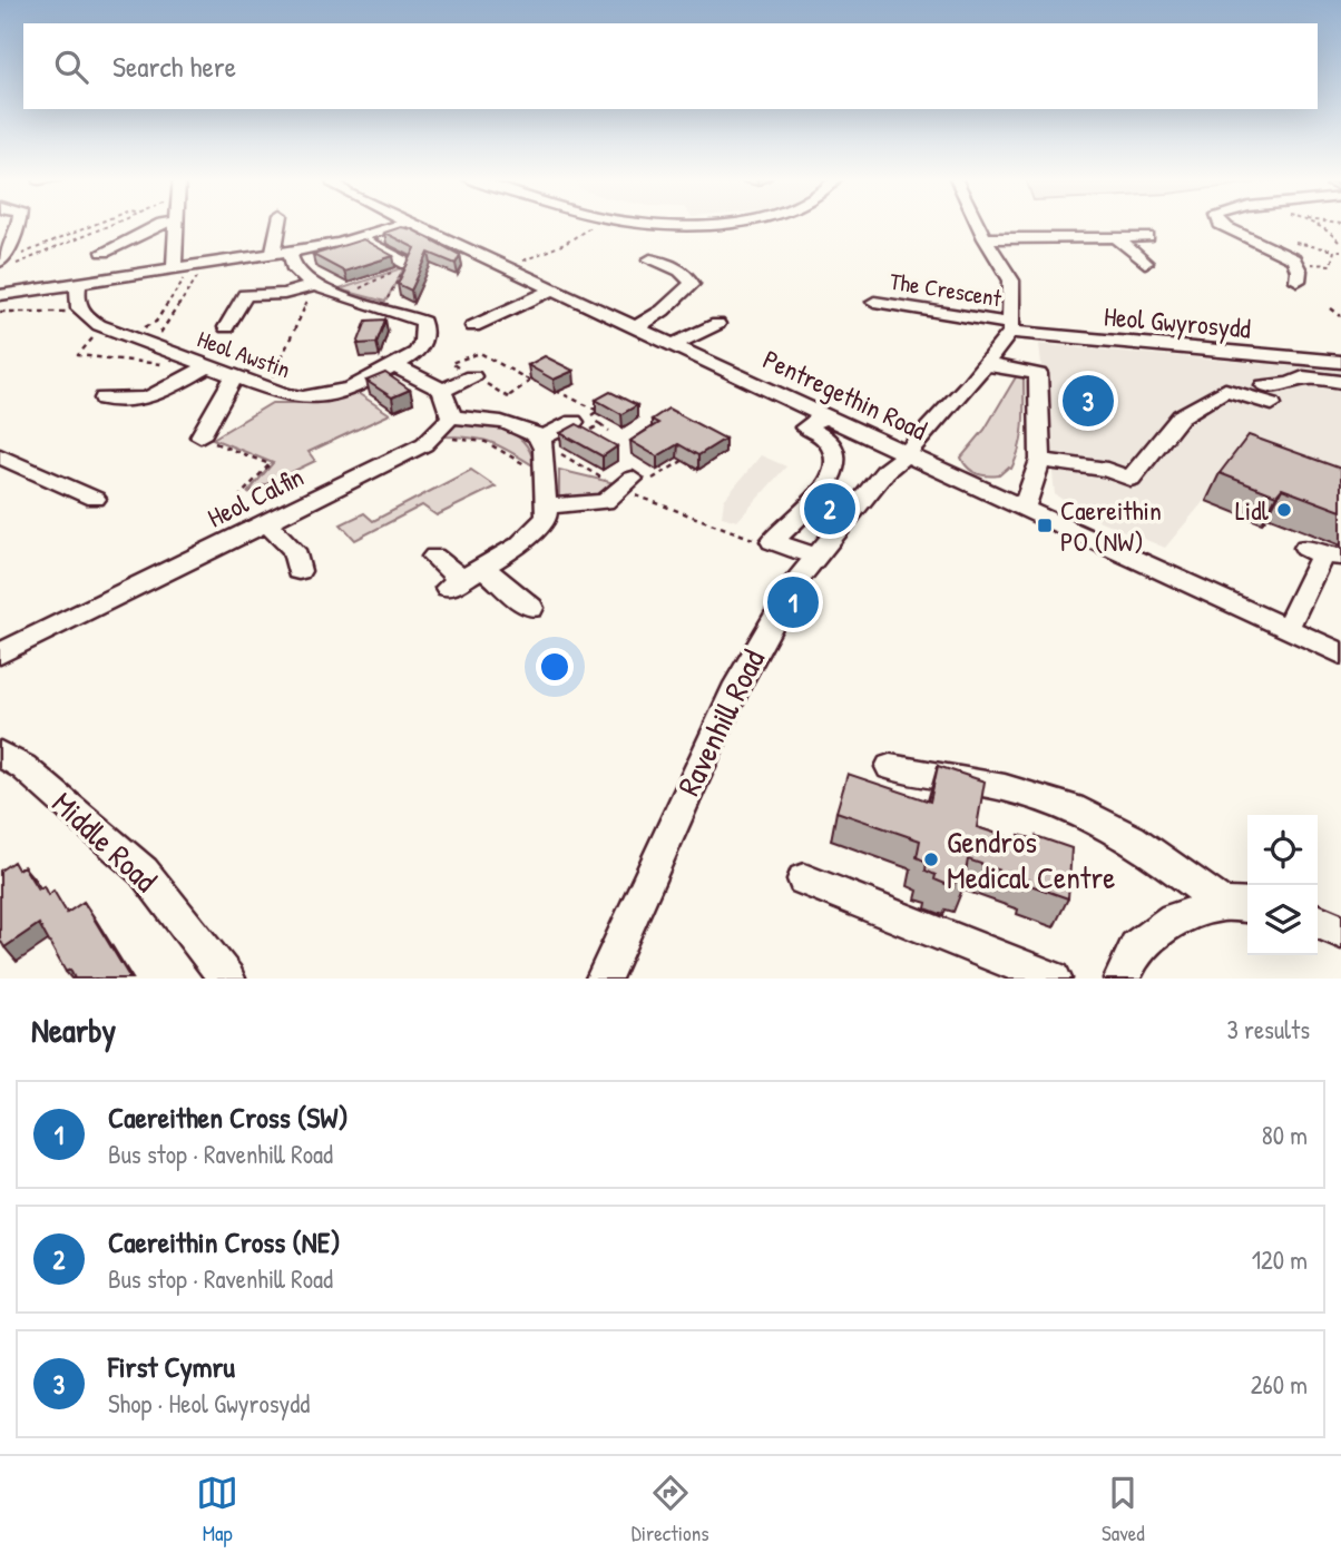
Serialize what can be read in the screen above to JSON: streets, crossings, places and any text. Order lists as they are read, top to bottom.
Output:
{
  "streets": {
    "street": [
      "The Crescent",
      "Heol Gwyrosydd",
      "Heol Awstin",
      "Pentregethin Road",
      "Heol Calfin",
      "Ravenhill Road",
      "Middle Road"
    ]
  },
  "crossings": [
    ["The Crescent", "Heol Gwyrosydd"],
    ["Pentregethin Road", "Ravenhill Road"]
  ],
  "places": {
    "other": ["Lidl", "Gendros Medical Centre"],
    "transit": ["Caereithin PO (NW)"]
  },
  "page": {
    "search": "Search here",
    "pins": ["3", "2", "1"],
    "heading": ["Nearby", "3 results"],
    "list": [
      {
        "mark": "1",
        "name": "Caereithen Cross (SW)",
        "note": "Bus stop · Ravenhill Road",
        "value": "80 m"
      },
      {
        "mark": "2",
        "name": "Caereithin Cross (NE)",
        "note": "Bus stop · Ravenhill Road",
        "value": "120 m"
      },
      {
        "mark": "3",
        "name": "First Cymru",
        "note": "Shop · Heol Gwyrosydd",
        "value": "260 m"
      }
    ],
    "nav": ["Map", "Directions", "Saved"]
  }
}
